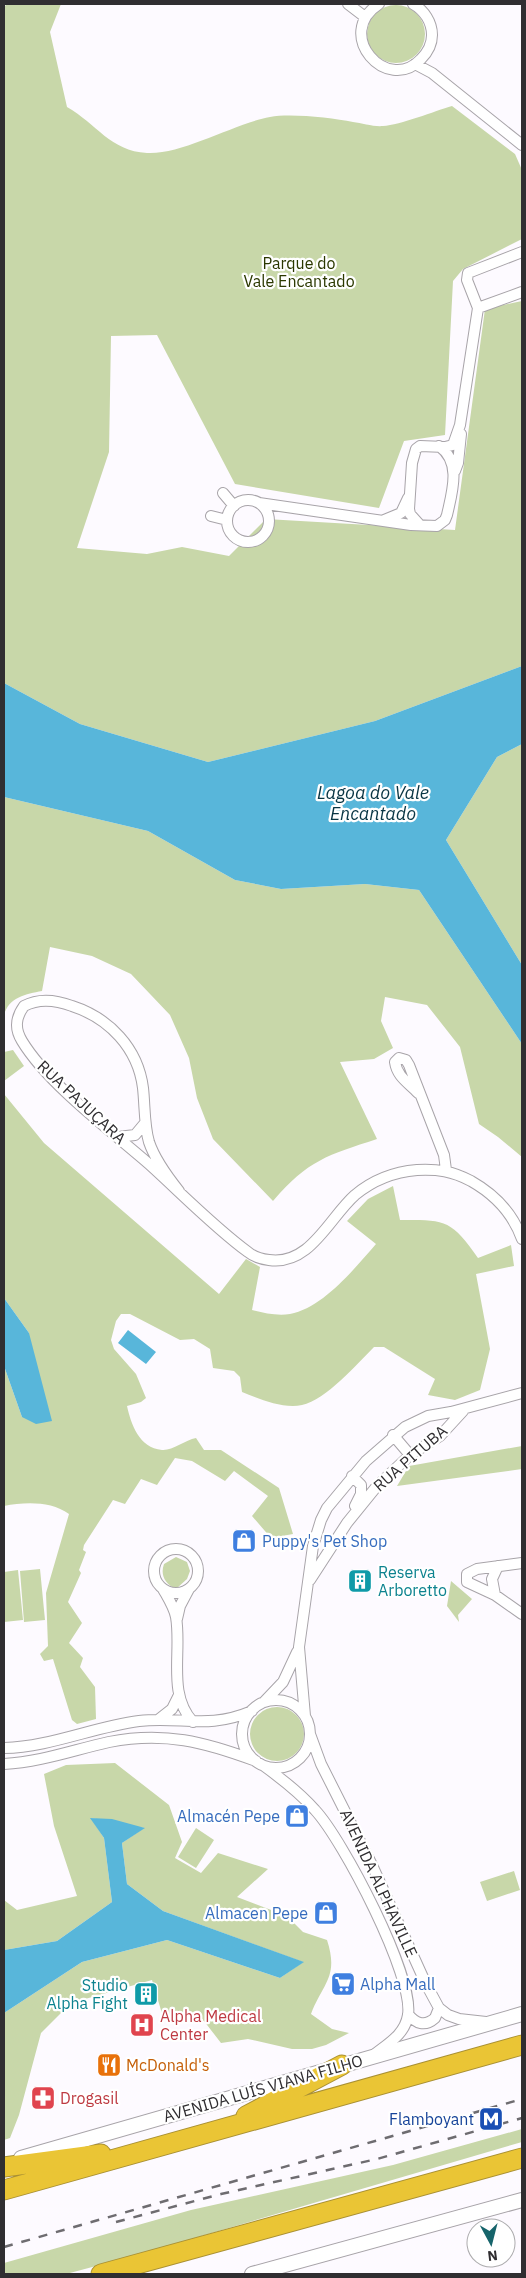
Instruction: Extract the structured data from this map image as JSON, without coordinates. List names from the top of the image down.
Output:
{
  "streets": {
    "highway": ["AVENIDA LUÍS VIANA FILHO"],
    "street": ["RUA PAJUÇARA", "RUA PITUBA", "AVENIDA ALPHAVILLE"]
  },
  "crossings": [
    ["RUA PITUBA", "AVENIDA ALPHAVILLE"]
  ],
  "water": ["Lagoa do Vale Encantado"],
  "parks": ["Parque do Vale Encantado"],
  "places": {
    "shop": ["Puppy's Pet Shop", "Almacén Pepe", "Almacen Pepe"],
    "building": ["Reserva Arboretto", "Studio Alpha Fight"],
    "supermarket": ["Alpha Mall"],
    "hospital": ["Alpha Medical Center"],
    "restaurant": ["McDonald's"],
    "pharmacy": ["Drogasil"],
    "metro station": ["Flamboyant"]
  },
  "north": "bottom"
}
